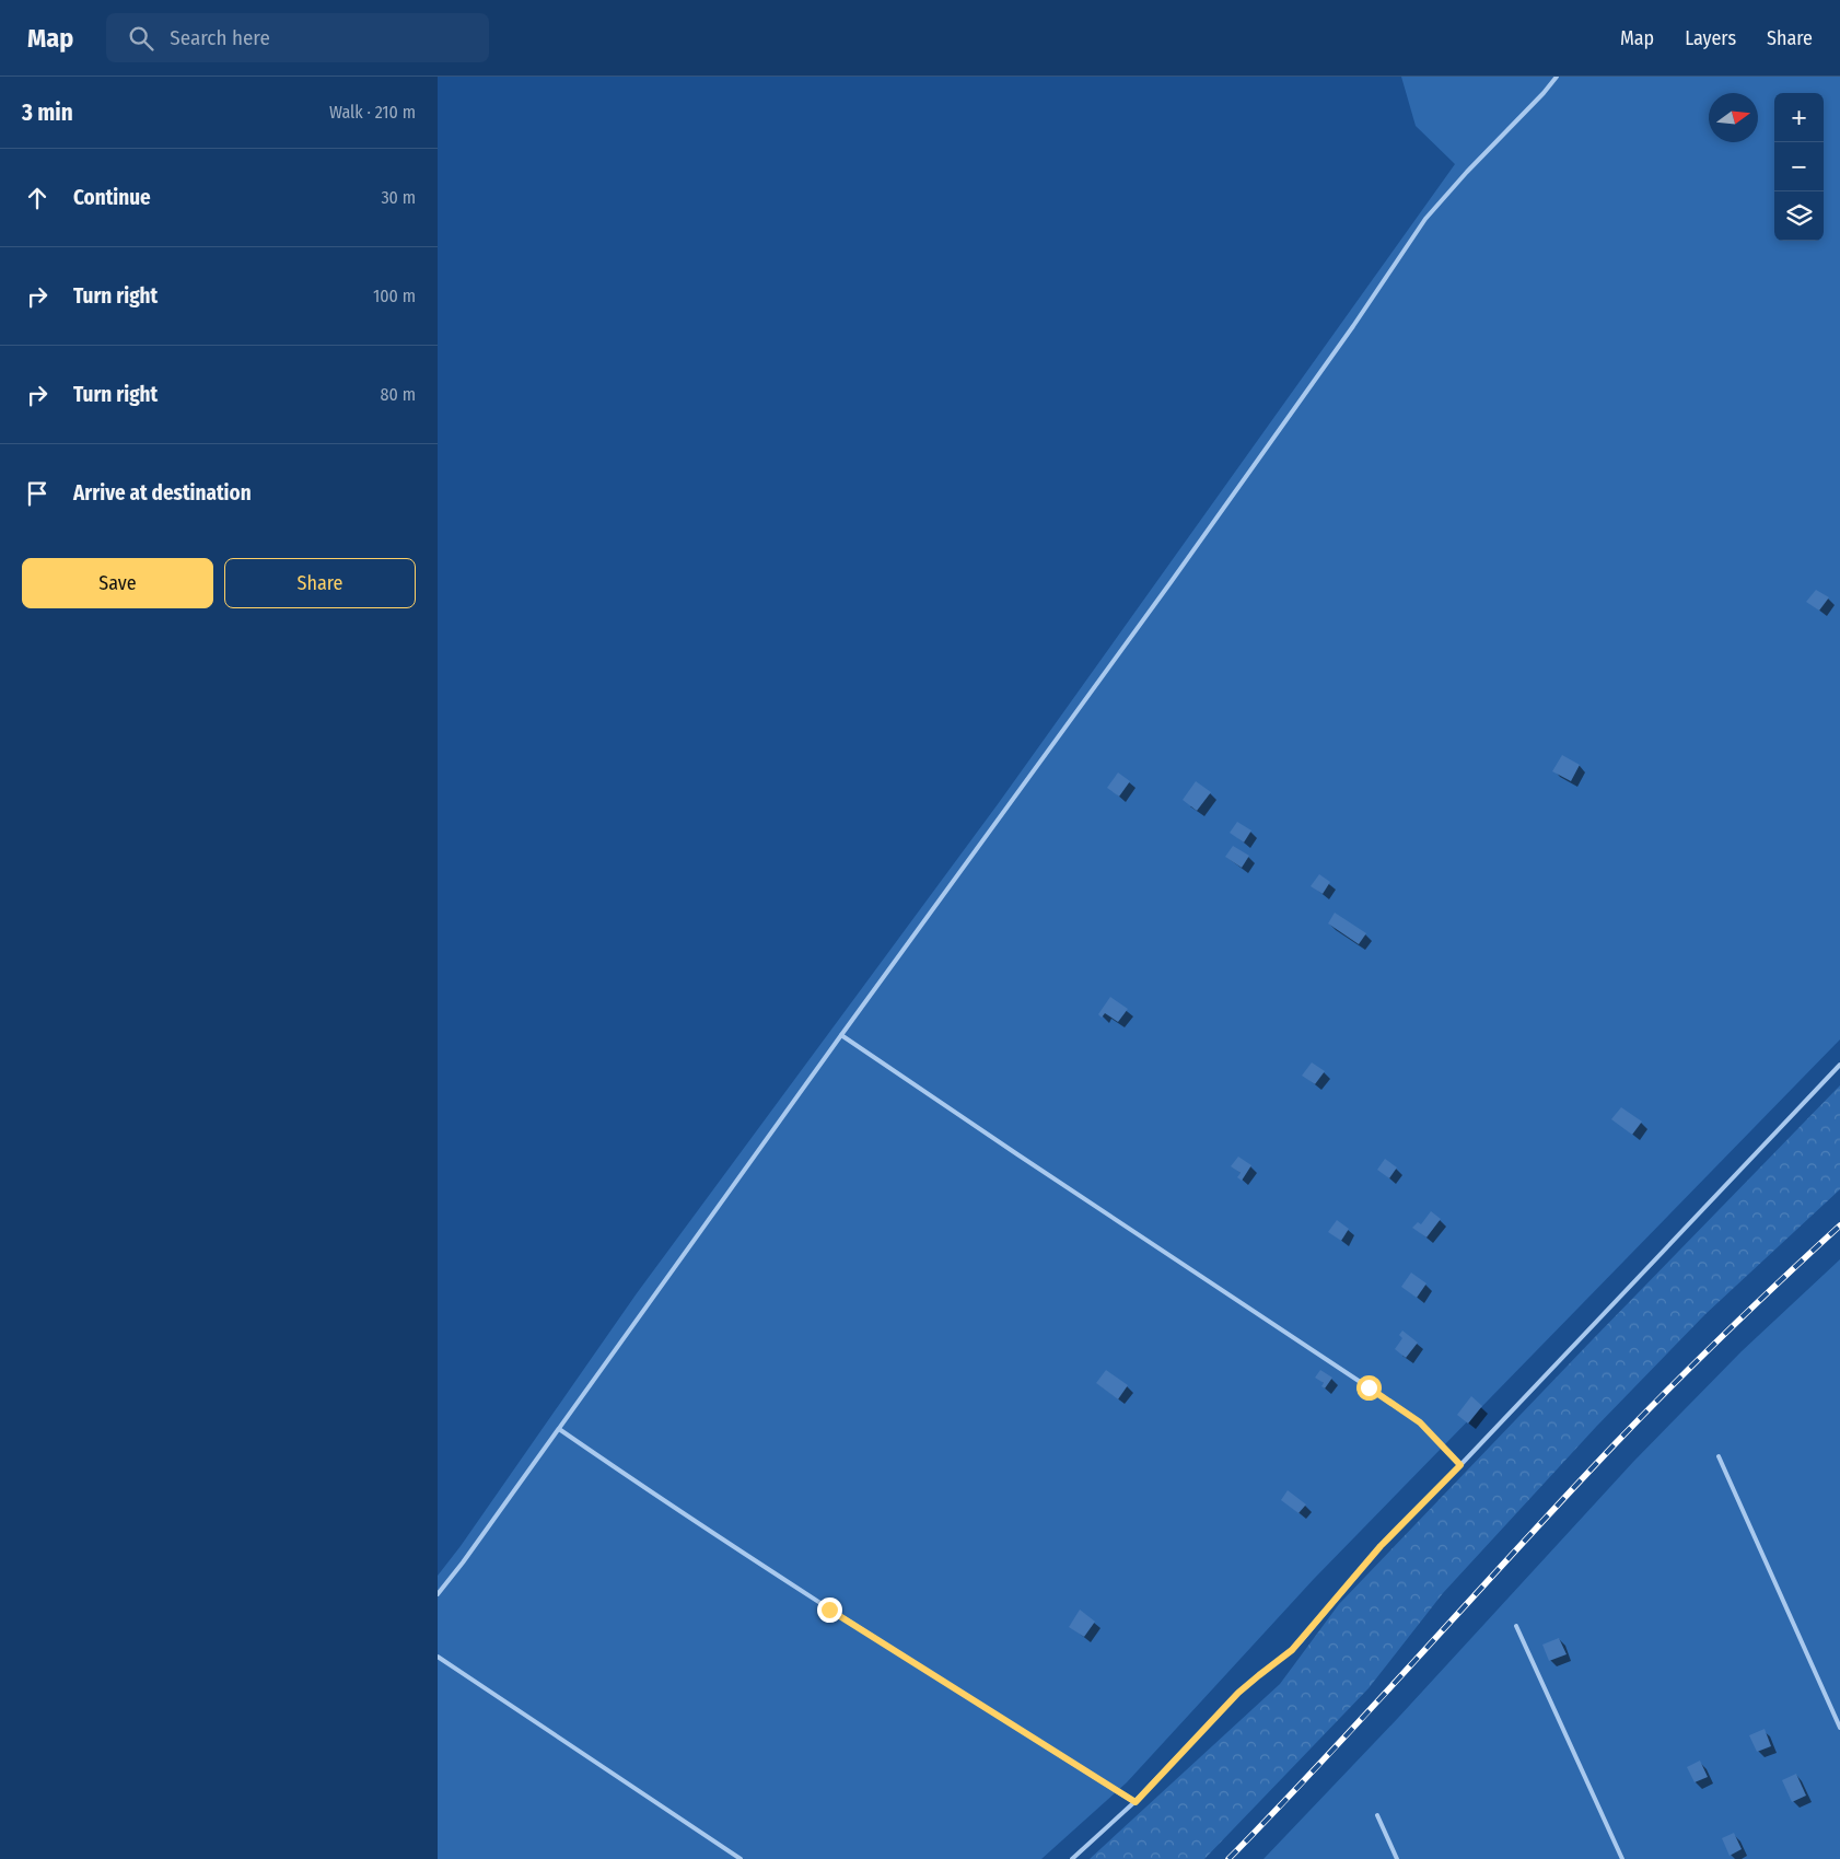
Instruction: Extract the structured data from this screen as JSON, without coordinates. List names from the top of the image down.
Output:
{
  "north": "right",
  "page": {
    "header": "Map",
    "search": "Search here",
    "nav": ["Map", "Layers", "Share"],
    "heading": ["3 min", "Walk · 210 m"],
    "map_buttons": ["+", "−"],
    "list": [
      ["Continue", "30 m"],
      ["Turn right", "100 m"],
      ["Turn right", "80 m"],
      "Arrive at destination"
    ],
    "buttons": ["Save", "Share"]
  }
}
